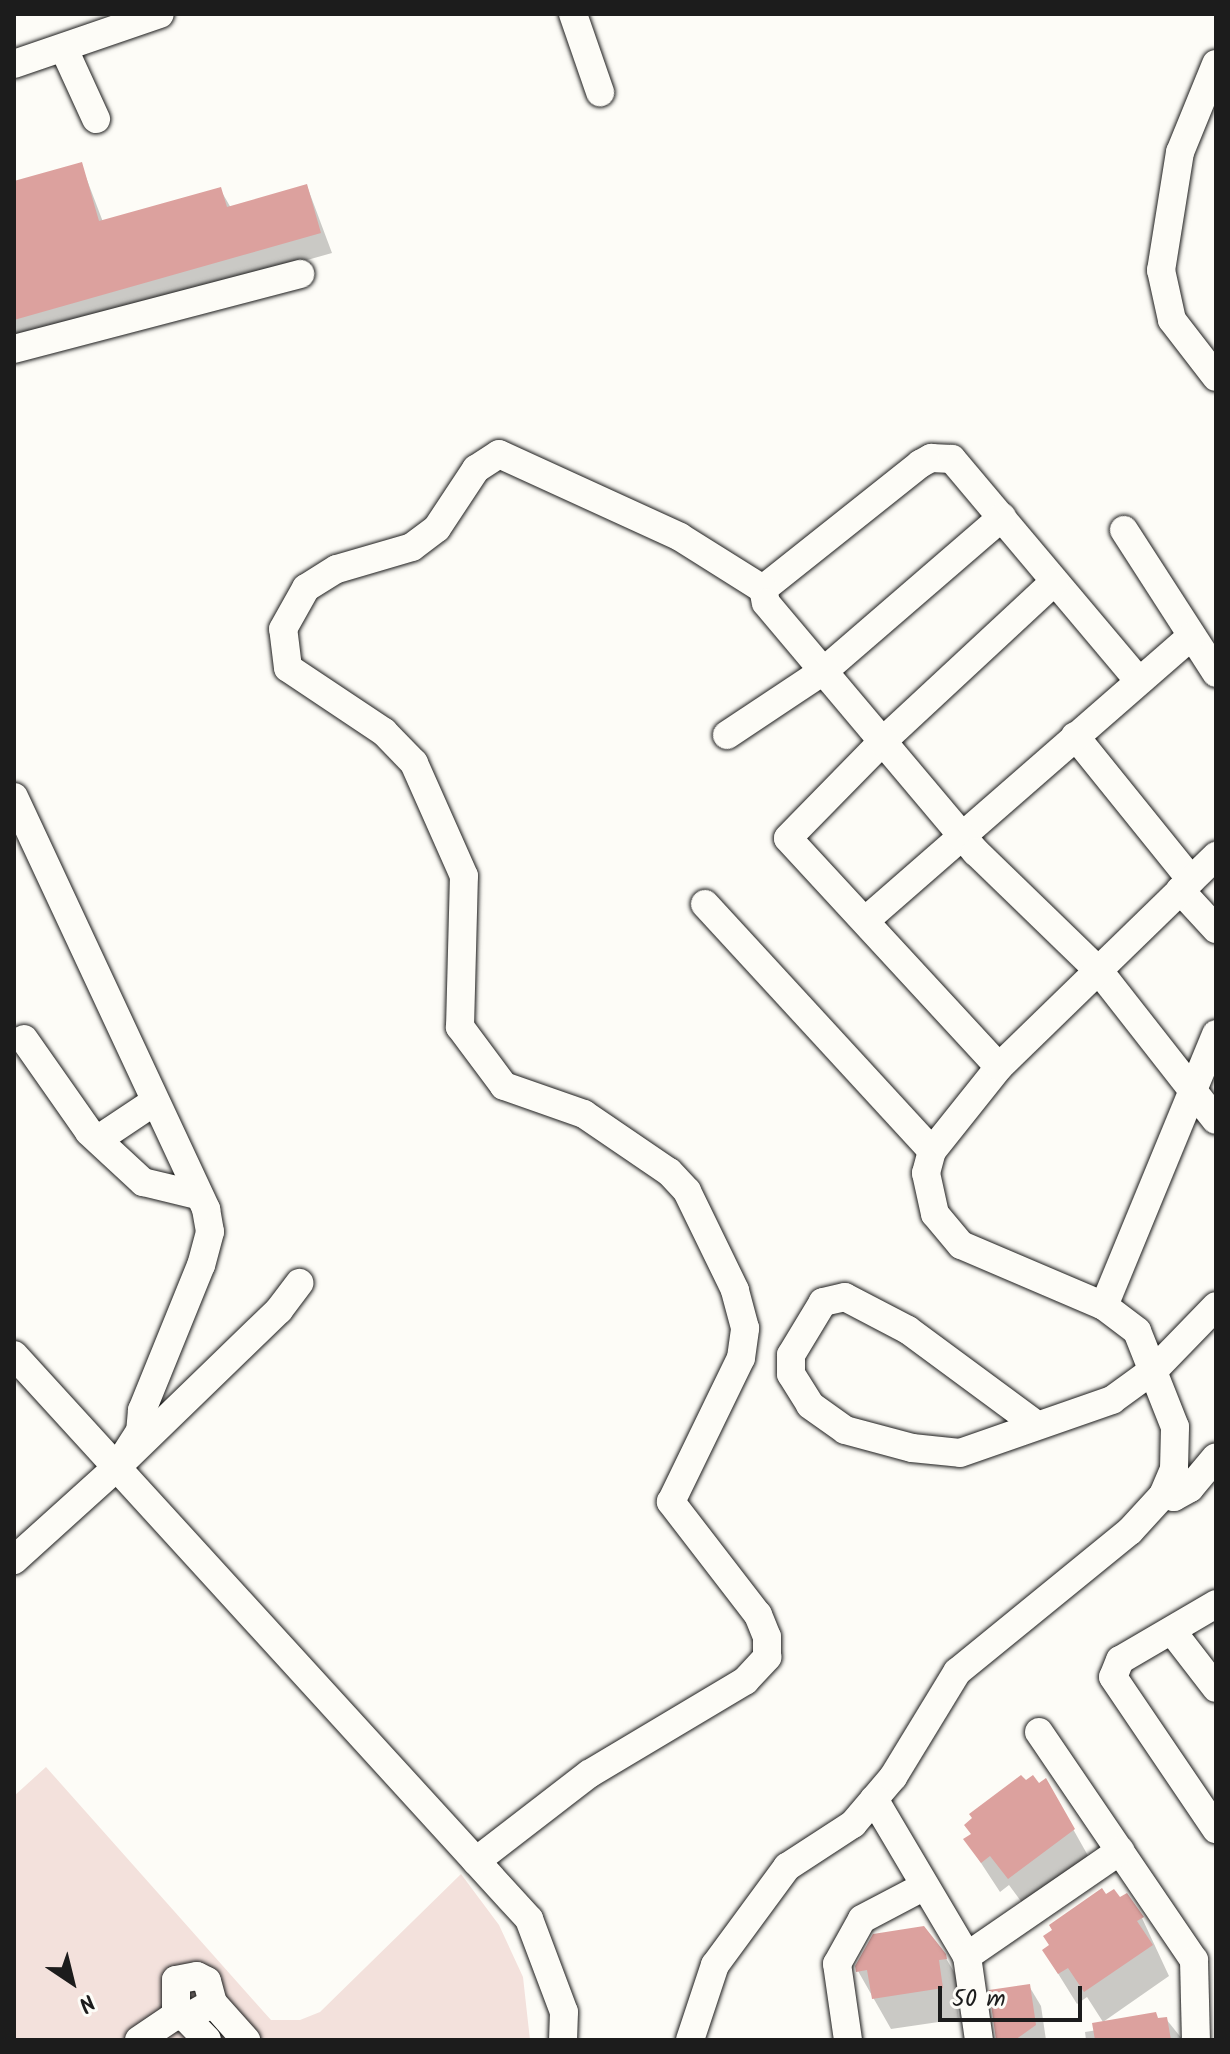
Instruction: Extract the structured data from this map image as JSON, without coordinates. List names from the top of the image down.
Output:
{
  "scale_bar": "50 m",
  "north": "bottom right"
}
